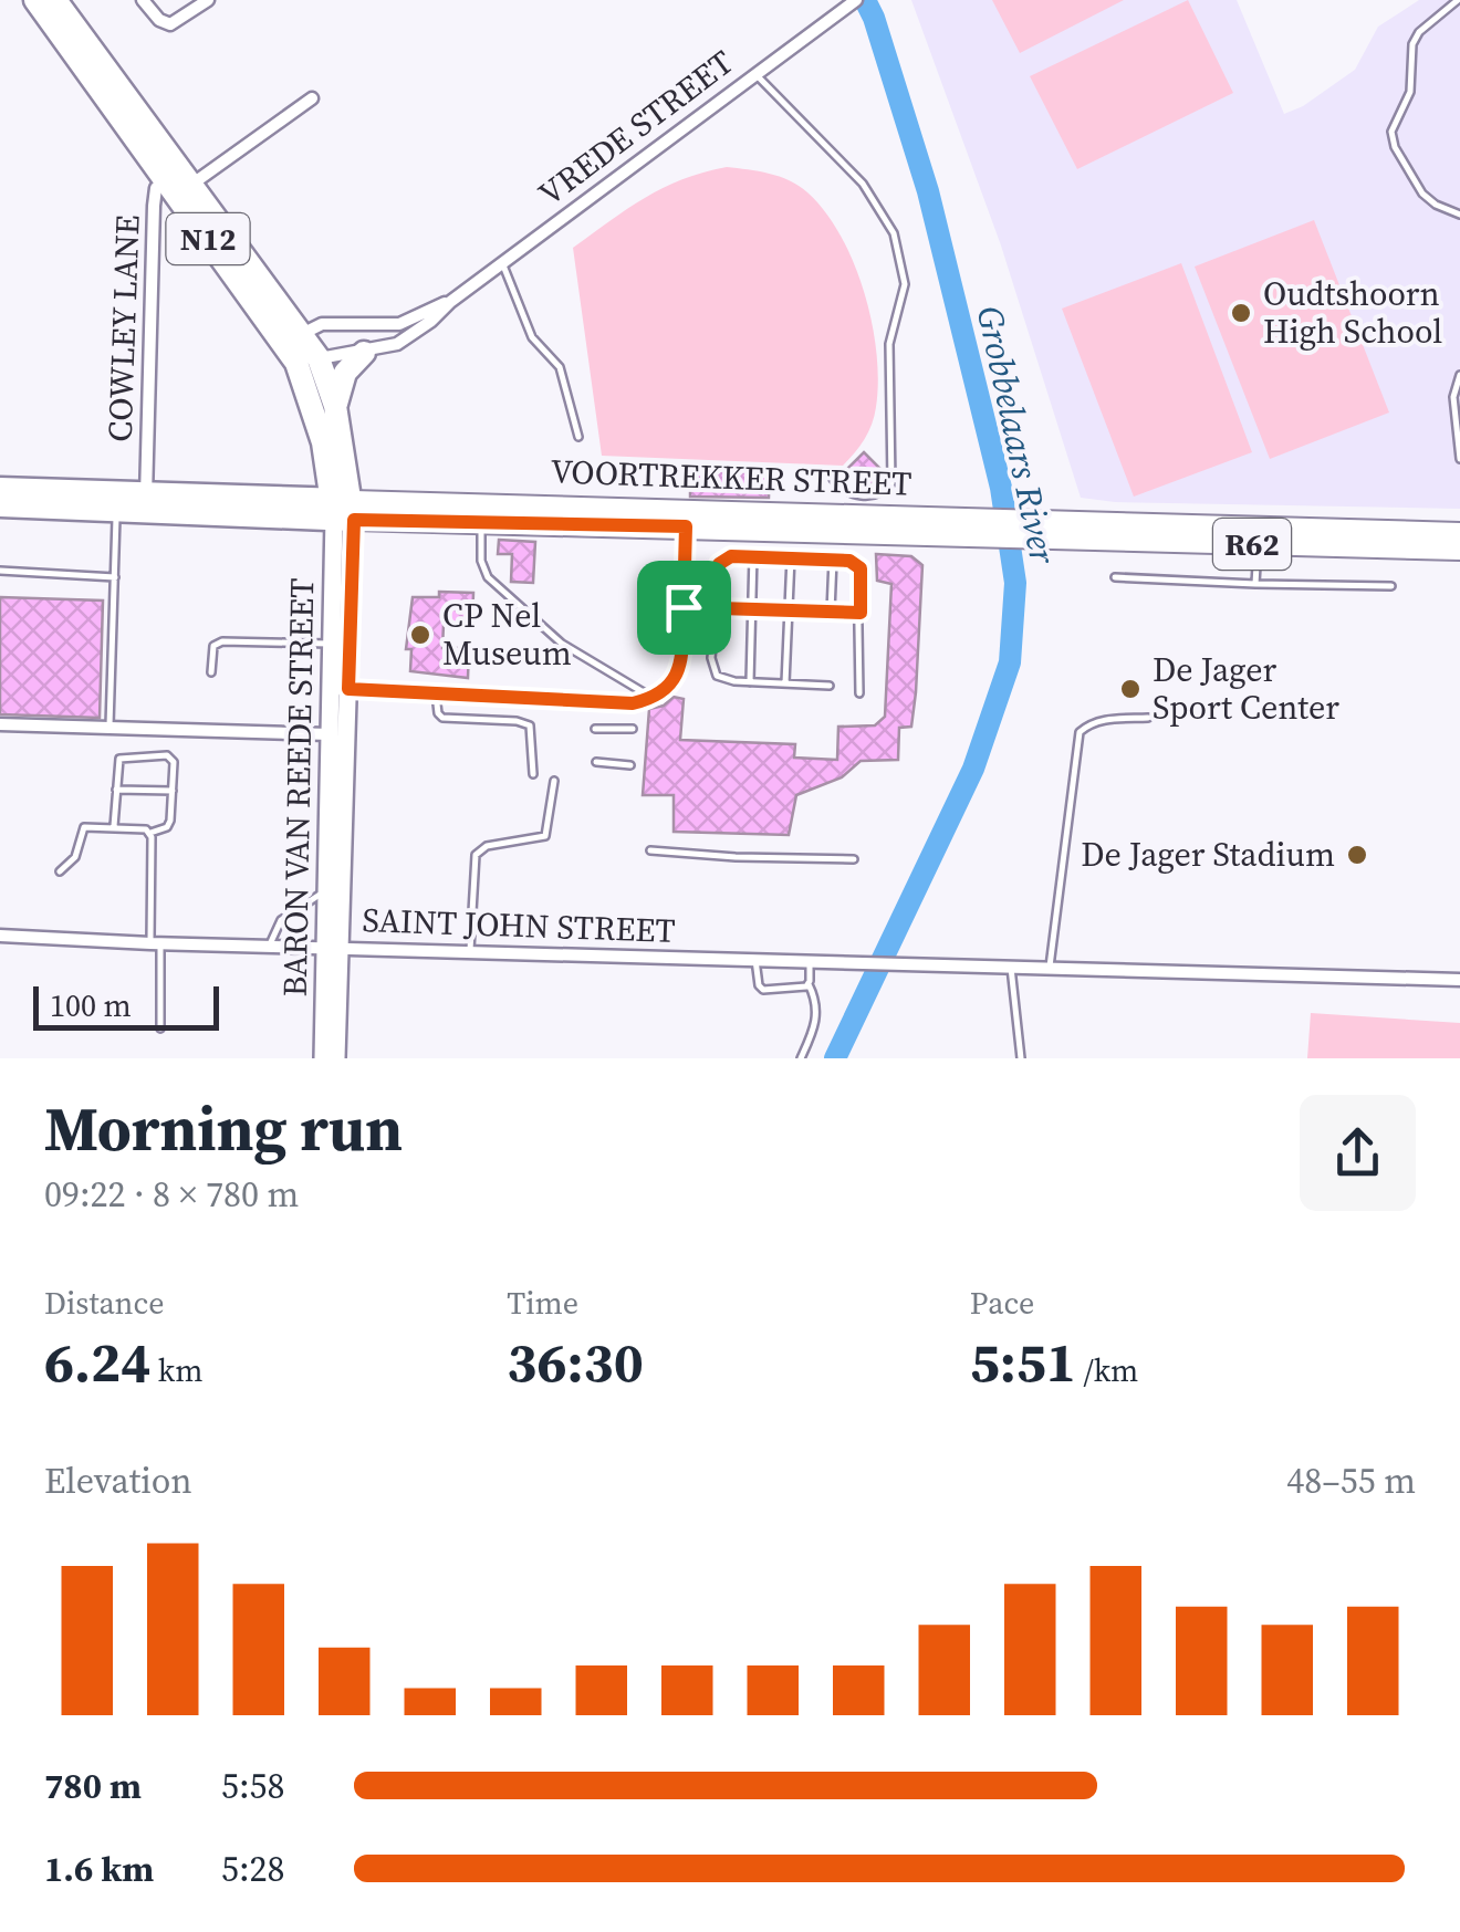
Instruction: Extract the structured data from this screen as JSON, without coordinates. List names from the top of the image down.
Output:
{
  "streets": {
    "highway": ["N12", "VOORTREKKER STREET"],
    "main road": ["R62", "BARON VAN REEDE STREET"],
    "street": ["VREDE STREET", "COWLEY LANE", "SAINT JOHN STREET"]
  },
  "crossings": [
    ["VREDE STREET", "N12"],
    ["N12", "COWLEY LANE"],
    ["N12", "VOORTREKKER STREET"],
    ["N12", "BARON VAN REEDE STREET"],
    ["COWLEY LANE", "VOORTREKKER STREET"],
    ["VOORTREKKER STREET", "BARON VAN REEDE STREET"],
    ["BARON VAN REEDE STREET", "SAINT JOHN STREET"]
  ],
  "water": ["Grobbelaars River"],
  "places": [
    "Oudtshoorn High School",
    "CP Nel Museum",
    "De Jager Sport Center",
    "De Jager Stadium"
  ],
  "scale_bar": "100 m",
  "page": {
    "scale": "100 m",
    "heading": ["Morning run", "09:22 · 8 × 780 m"],
    "stats": [
      ["Distance", "6.24 km"],
      ["Time", "36:30"],
      ["Pace", "5:51 /km"]
    ],
    "chart": ["Elevation", "48–55 m"],
    "list": [
      {
        "name": "780 m",
        "note": "5:58"
      },
      {
        "name": "1.6 km",
        "note": "5:28"
      }
    ]
  }
}
